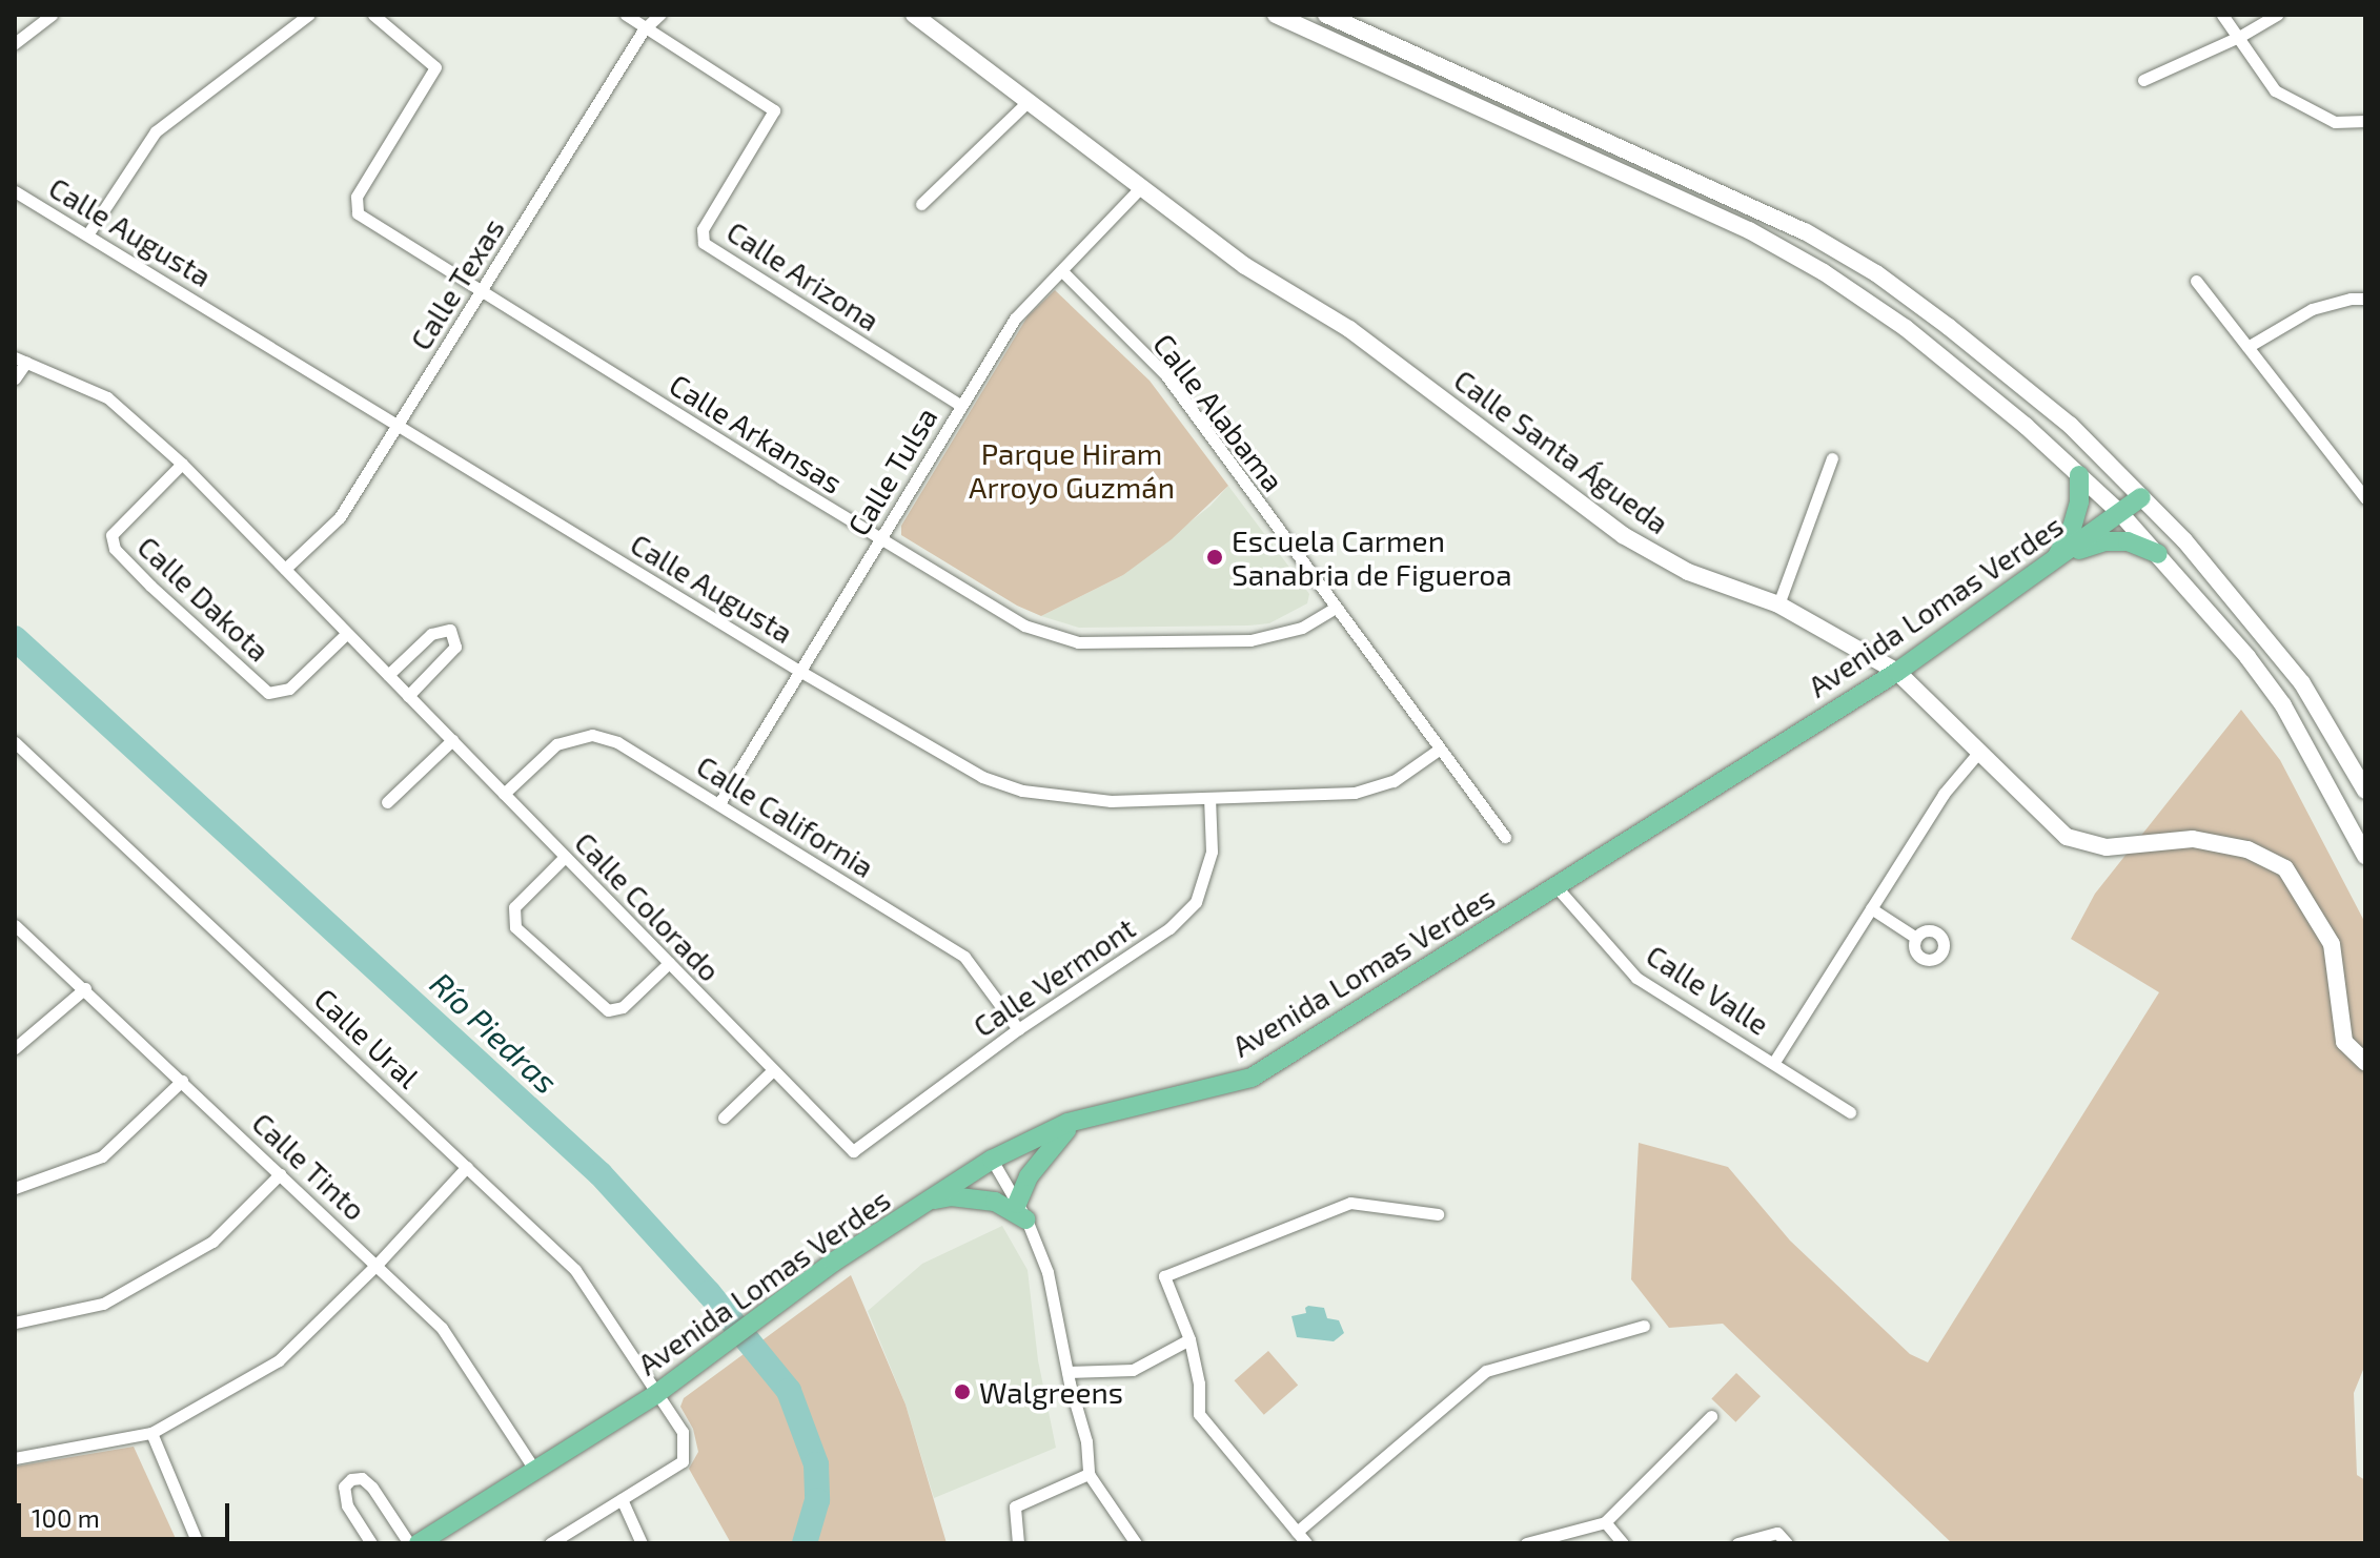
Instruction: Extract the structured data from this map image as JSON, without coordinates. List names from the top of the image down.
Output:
{
  "streets": {
    "main road": ["Calle Santa Águeda", "Avenida Lomas Verdes"],
    "street": [
      "Calle Augusta",
      "Calle Arizona",
      "Calle Texas",
      "Calle Alabama",
      "Calle Arkansas",
      "Calle Tulsa",
      "Calle Dakota",
      "Calle California",
      "Calle Colorado",
      "Calle Vermont",
      "Calle Valle",
      "Calle Ural",
      "Calle Tinto"
    ]
  },
  "crossings": [
    ["Calle Augusta", "Calle Texas"],
    ["Calle Augusta", "Calle Alabama"],
    ["Calle Augusta", "Calle Tulsa"],
    ["Calle Augusta", "Calle Vermont"],
    ["Calle Arizona", "Calle Texas"],
    ["Calle Arizona", "Calle Tulsa"],
    ["Calle Texas", "Calle Arkansas"],
    ["Calle Texas", "Calle Colorado"],
    ["Calle Alabama", "Calle Arkansas"],
    ["Calle Alabama", "Calle Tulsa"],
    ["Calle Arkansas", "Calle Tulsa"],
    ["Calle Santa Águeda", "Calle Tulsa"],
    ["Calle Santa Águeda", "Avenida Lomas Verdes"],
    ["Calle Tulsa", "Calle California"],
    ["Calle Dakota", "Calle Colorado"],
    ["Avenida Lomas Verdes", "Calle Valle"],
    ["Avenida Lomas Verdes", "Calle Ural"],
    ["Avenida Lomas Verdes", "Calle Tinto"],
    ["Calle California", "Calle Colorado"],
    ["Calle California", "Calle Vermont"],
    ["Calle Colorado", "Calle Vermont"]
  ],
  "water": ["Río Piedras"],
  "parks": ["Parque Hiram Arroyo Guzmán"],
  "places": ["Escuela Carmen Sanabria de Figueroa", "Walgreens"],
  "scale_bar": "100 m"
}
